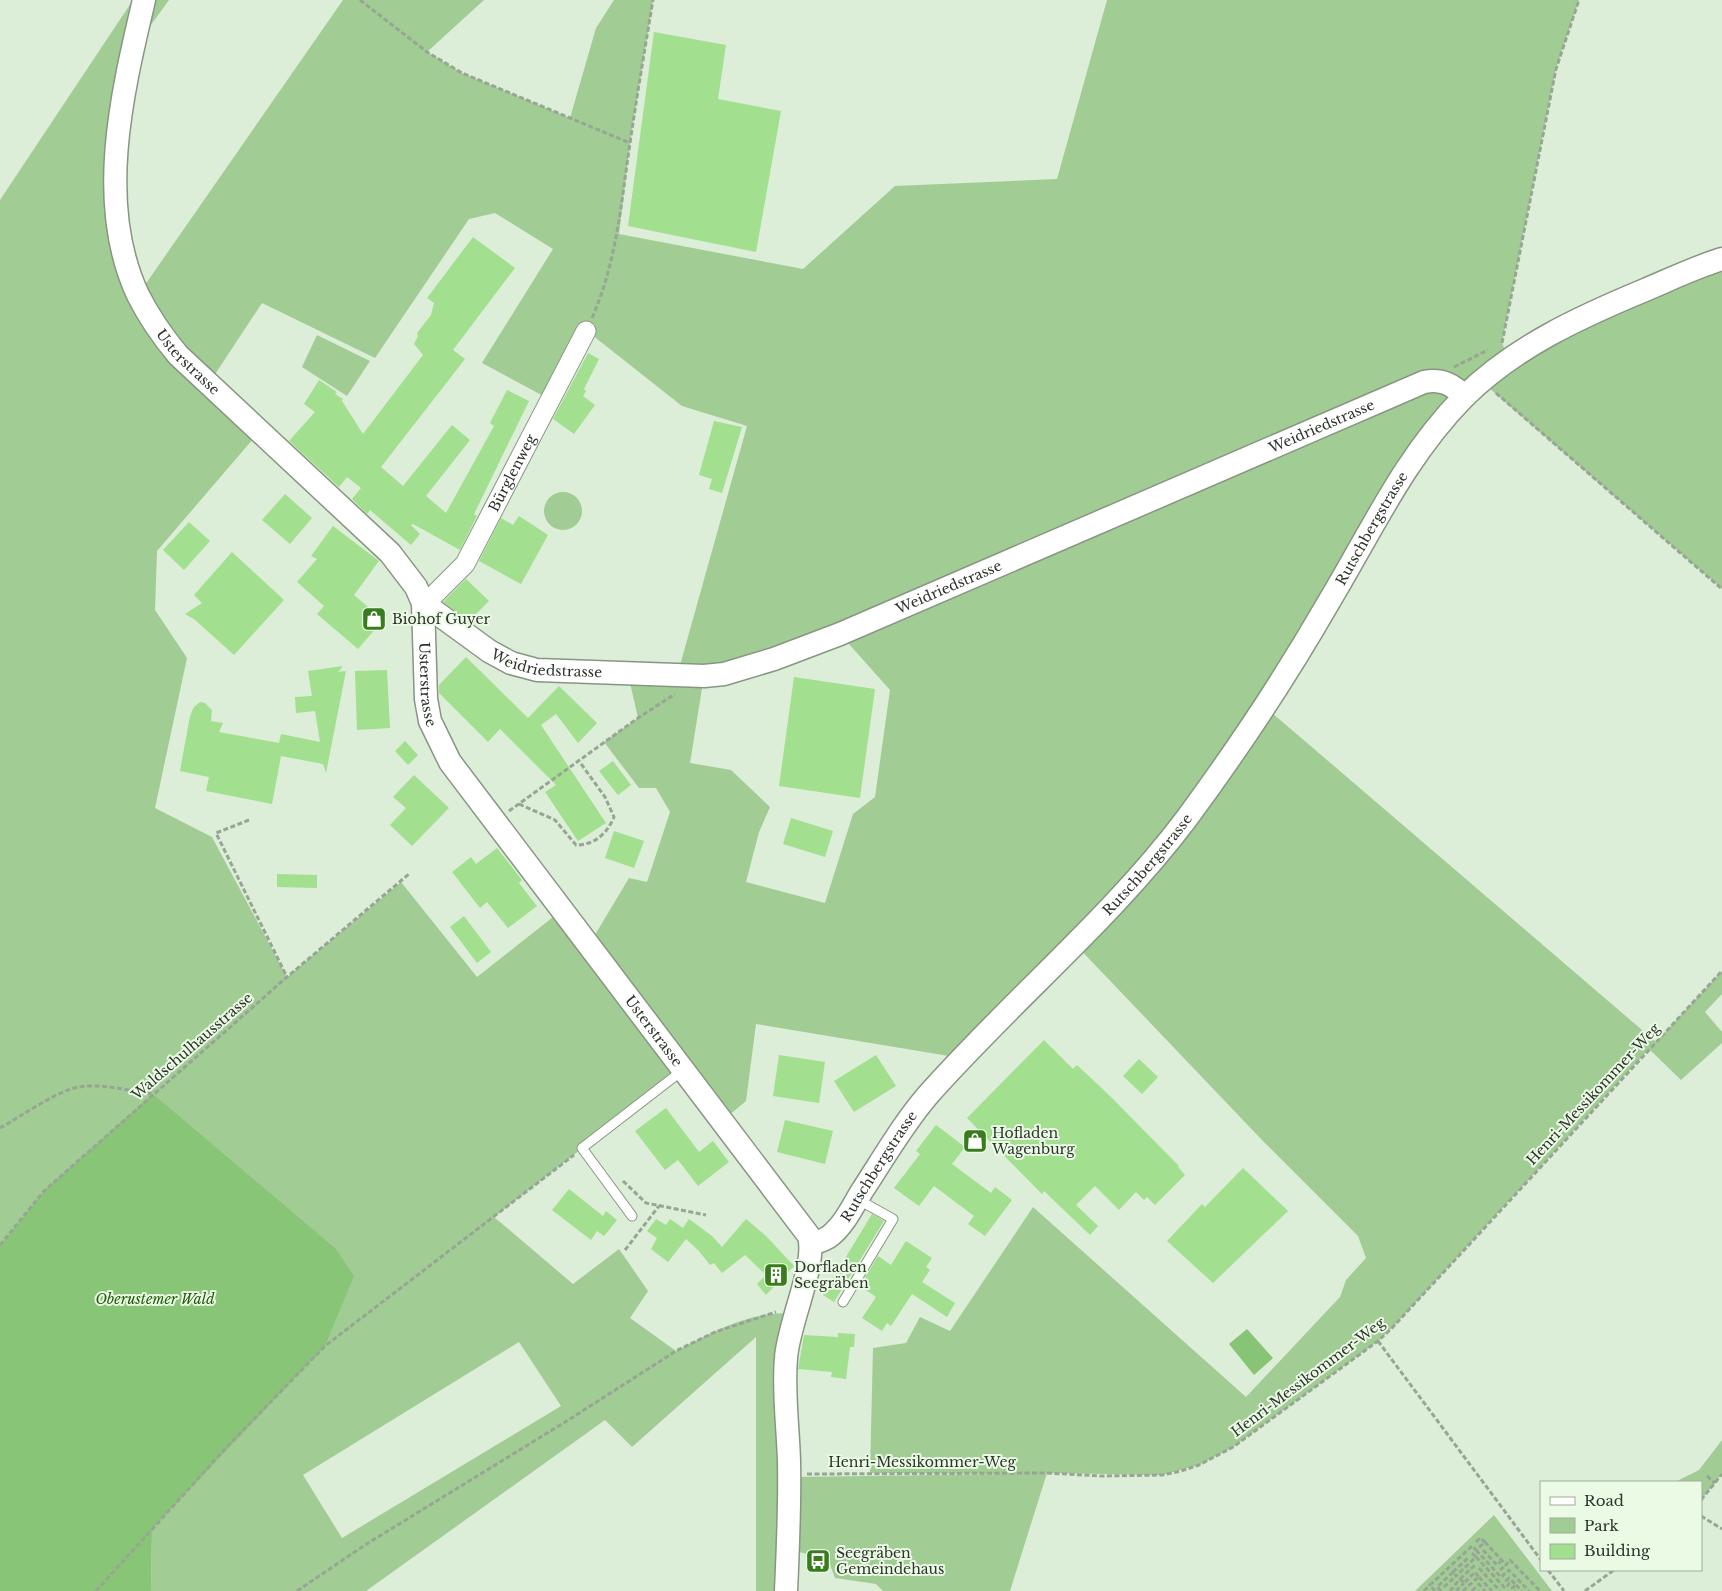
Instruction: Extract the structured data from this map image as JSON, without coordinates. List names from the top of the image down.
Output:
{
  "streets": {
    "street": [
      "Usterstrasse",
      "Weidriedstrasse",
      "Bürglenweg",
      "Rutschbergstrasse"
    ],
    "path": ["Waldschulhausstrasse", "Henri-Messikommer-Weg"]
  },
  "crossings": [
    ["Usterstrasse", "Weidriedstrasse"],
    ["Usterstrasse", "Bürglenweg"],
    ["Usterstrasse", "Rutschbergstrasse"],
    ["Weidriedstrasse", "Bürglenweg"]
  ],
  "parks": ["Oberustemer Wald"],
  "places": {
    "shop": ["Biohof Guyer", "Hofladen Wagenburg"],
    "building": ["Dorfladen Seegräben"],
    "bus stop": ["Seegräben Gemeindehaus"]
  },
  "legend": ["Road", "Park", "Building"]
}
